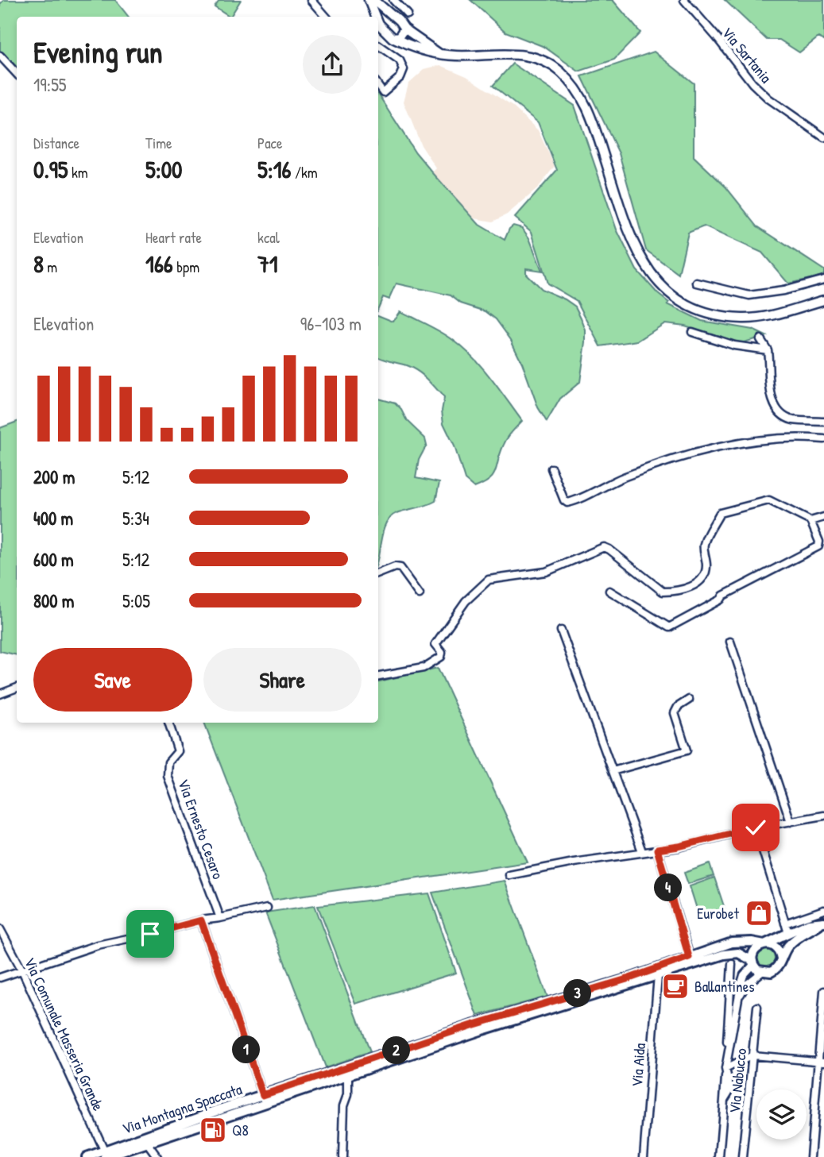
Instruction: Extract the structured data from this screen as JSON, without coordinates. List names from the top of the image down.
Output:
{
  "streets": {
    "main road": ["Via Montagna Spaccata"],
    "street": [
      "Via Sartania",
      "Via Ernesto Cesaro",
      "Via Comunale Masseria Grande",
      "Via Aida",
      "Via Nabucco"
    ]
  },
  "crossings": [
    ["Via Comunale Masseria Grande", "Via Montagna Spaccata"],
    ["Via Aida", "Via Montagna Spaccata"],
    ["Via Nabucco", "Via Montagna Spaccata"]
  ],
  "places": {
    "shop": ["Eurobet"],
    "cafe": ["Ballantines"],
    "fuel station": ["Q8"]
  },
  "page": {
    "heading": ["Evening run", "19:55"],
    "stats": [
      ["Distance", "0.95 km"],
      ["Time", "5:00"],
      ["Pace", "5:16 /km"],
      ["Elevation", "8 m"],
      ["Heart rate", "166 bpm"],
      ["kcal", "71"]
    ],
    "chart": ["Elevation", "96–103 m"],
    "list": [
      {
        "name": "200 m",
        "note": "5:12"
      },
      {
        "name": "400 m",
        "note": "5:34"
      },
      {
        "name": "600 m",
        "note": "5:12"
      },
      {
        "name": "800 m",
        "note": "5:05"
      }
    ],
    "buttons": ["Save", "Share"],
    "pins": [
      "4",
      "3",
      "1",
      "2"
    ]
  }
}
